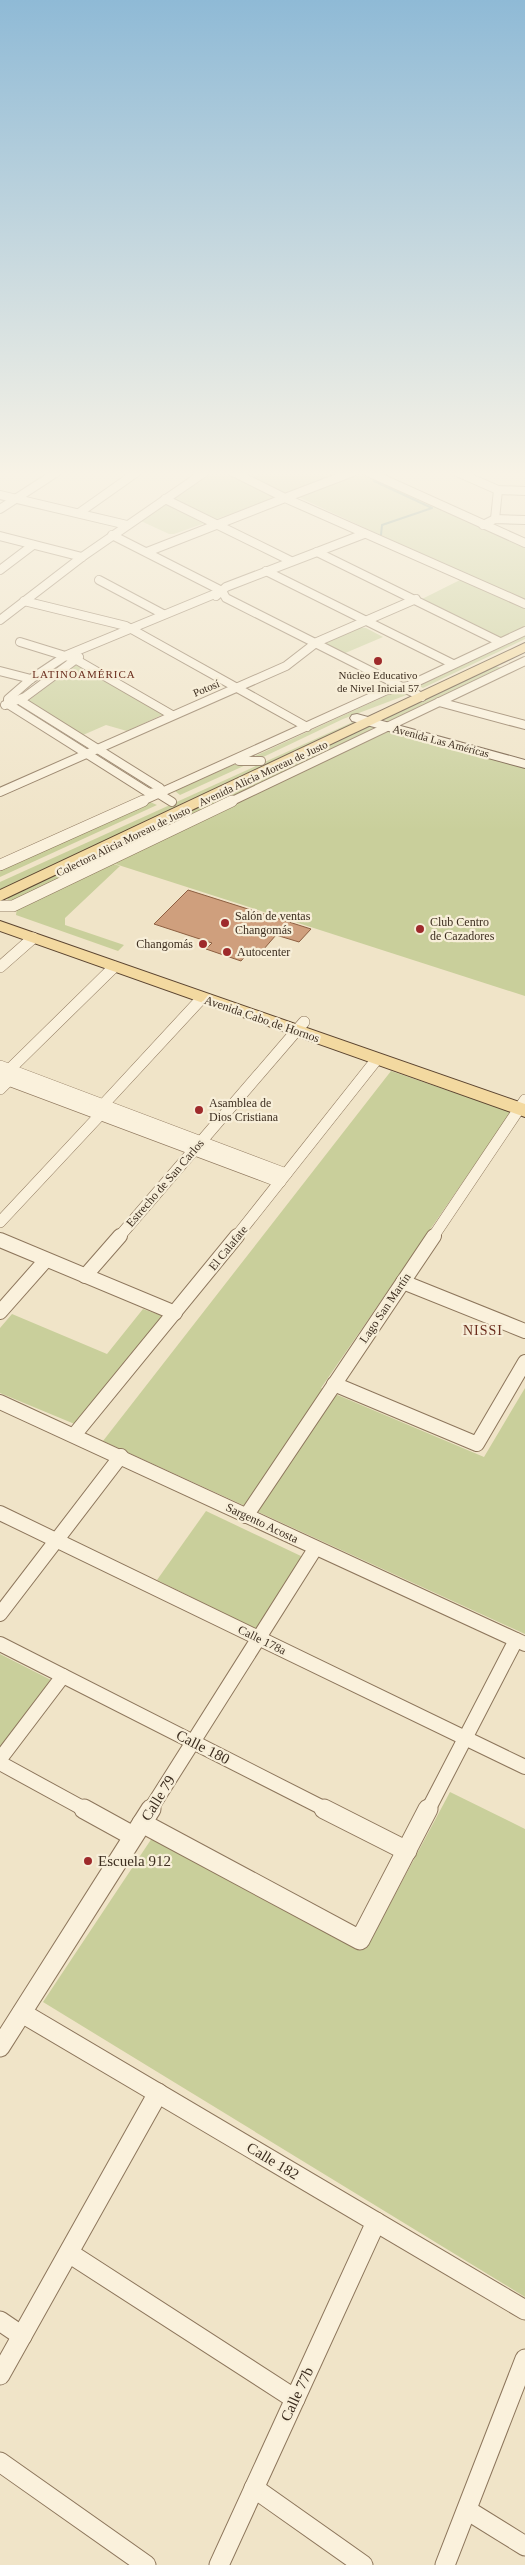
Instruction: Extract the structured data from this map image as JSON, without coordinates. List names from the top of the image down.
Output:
{
  "streets": {
    "main road": ["Avenida Las Américas", "Avenida Alicia Moreau de Justo", "Avenida Cabo de Hornos"],
    "street": [
      "Potosí",
      "Colectora Alicia Moreau de Justo",
      "Estrecho de San Carlos",
      "El Calafate",
      "Lago San Martín",
      "Sargento Acosta",
      "Calle 178a",
      "Calle 180",
      "Calle 79",
      "Calle 182",
      "Calle 77b"
    ]
  },
  "crossings": [
    ["Avenida Las Américas", "Avenida Alicia Moreau de Justo"],
    ["Avenida Las Américas", "Colectora Alicia Moreau de Justo"],
    ["Avenida Alicia Moreau de Justo", "Colectora Alicia Moreau de Justo"],
    ["Avenida Cabo de Hornos", "Estrecho de San Carlos"],
    ["Avenida Cabo de Hornos", "El Calafate"],
    ["Avenida Cabo de Hornos", "Lago San Martín"],
    ["El Calafate", "Sargento Acosta"],
    ["Lago San Martín", "Sargento Acosta"],
    ["Sargento Acosta", "Calle 79"],
    ["Calle 178a", "Calle 79"],
    ["Calle 180", "Calle 79"],
    ["Calle 79", "Calle 182"],
    ["Calle 182", "Calle 77b"]
  ],
  "districts": ["LATINOAMÉRICA", "NISSI"],
  "places": [
    "Núcleo Educativo de Nivel Inicial 57",
    "Salón de ventas Changomás",
    "Club Centro de Cazadores",
    "Changomás",
    "Autocenter",
    "Asamblea de Dios Cristiana",
    "Escuela 912"
  ]
}
